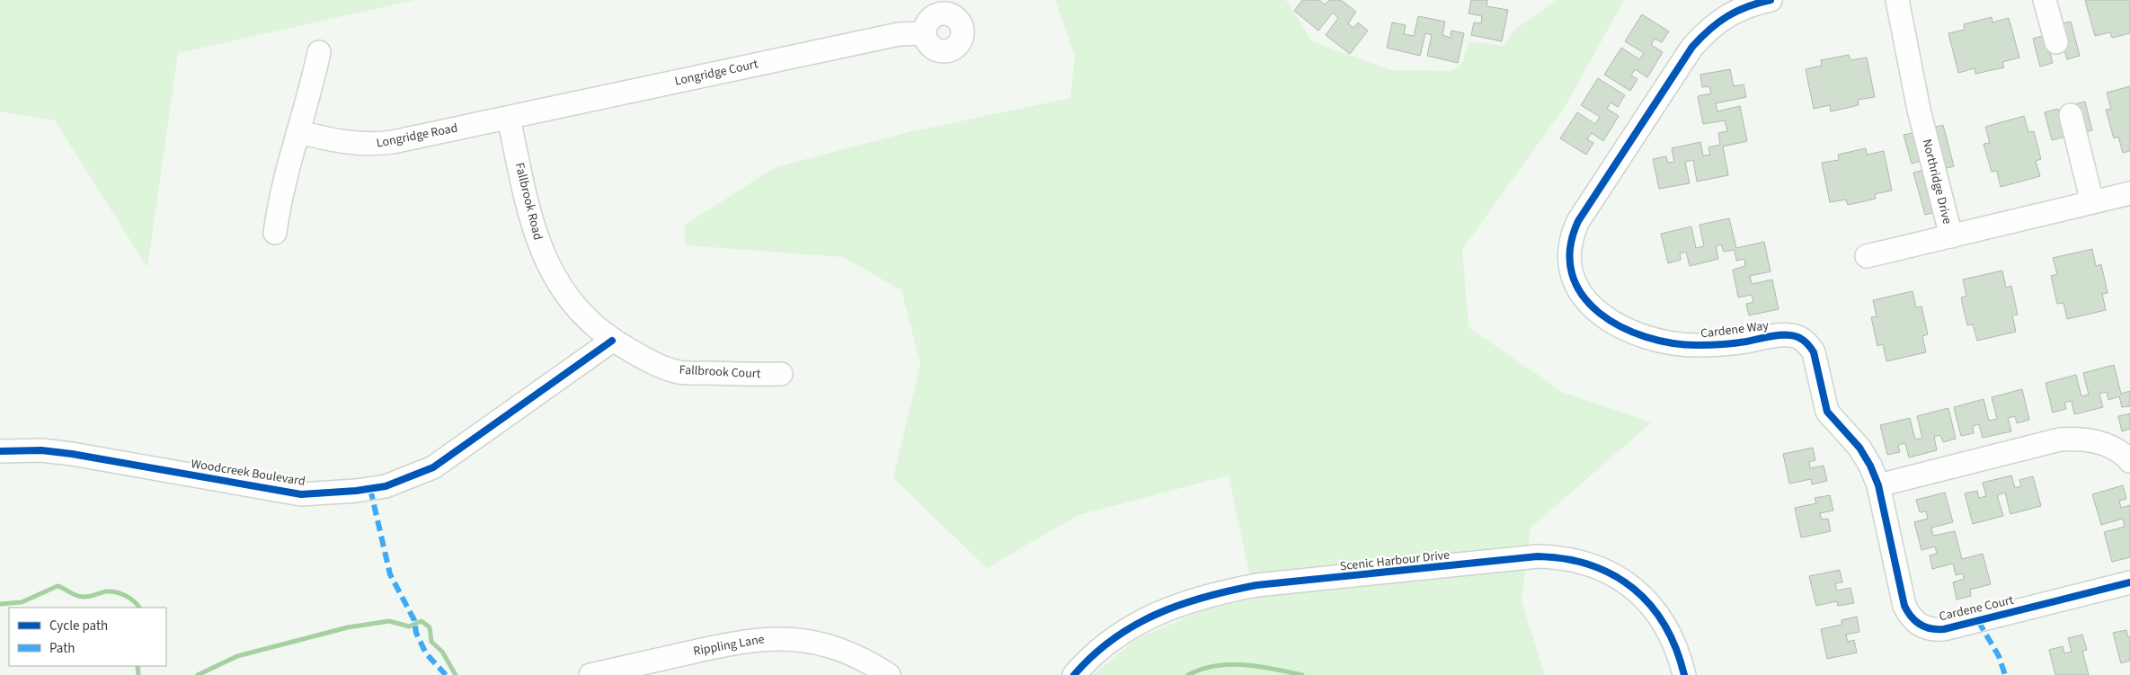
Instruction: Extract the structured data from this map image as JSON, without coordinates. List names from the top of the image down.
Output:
{
  "streets": {
    "street": [
      "Longridge Court",
      "Longridge Road",
      "Northridge Drive",
      "Fallbrook Road",
      "Cardene Way",
      "Fallbrook Court",
      "Woodcreek Boulevard",
      "Scenic Harbour Drive",
      "Cardene Court",
      "Rippling Lane"
    ]
  },
  "crossings": [
    ["Longridge Court", "Longridge Road"],
    ["Longridge Court", "Fallbrook Road"],
    ["Longridge Road", "Fallbrook Road"],
    ["Fallbrook Road", "Fallbrook Court"],
    ["Fallbrook Road", "Woodcreek Boulevard"],
    ["Cardene Way", "Cardene Court"],
    ["Fallbrook Court", "Woodcreek Boulevard"]
  ],
  "legend": ["Cycle path", "Path"]
}
